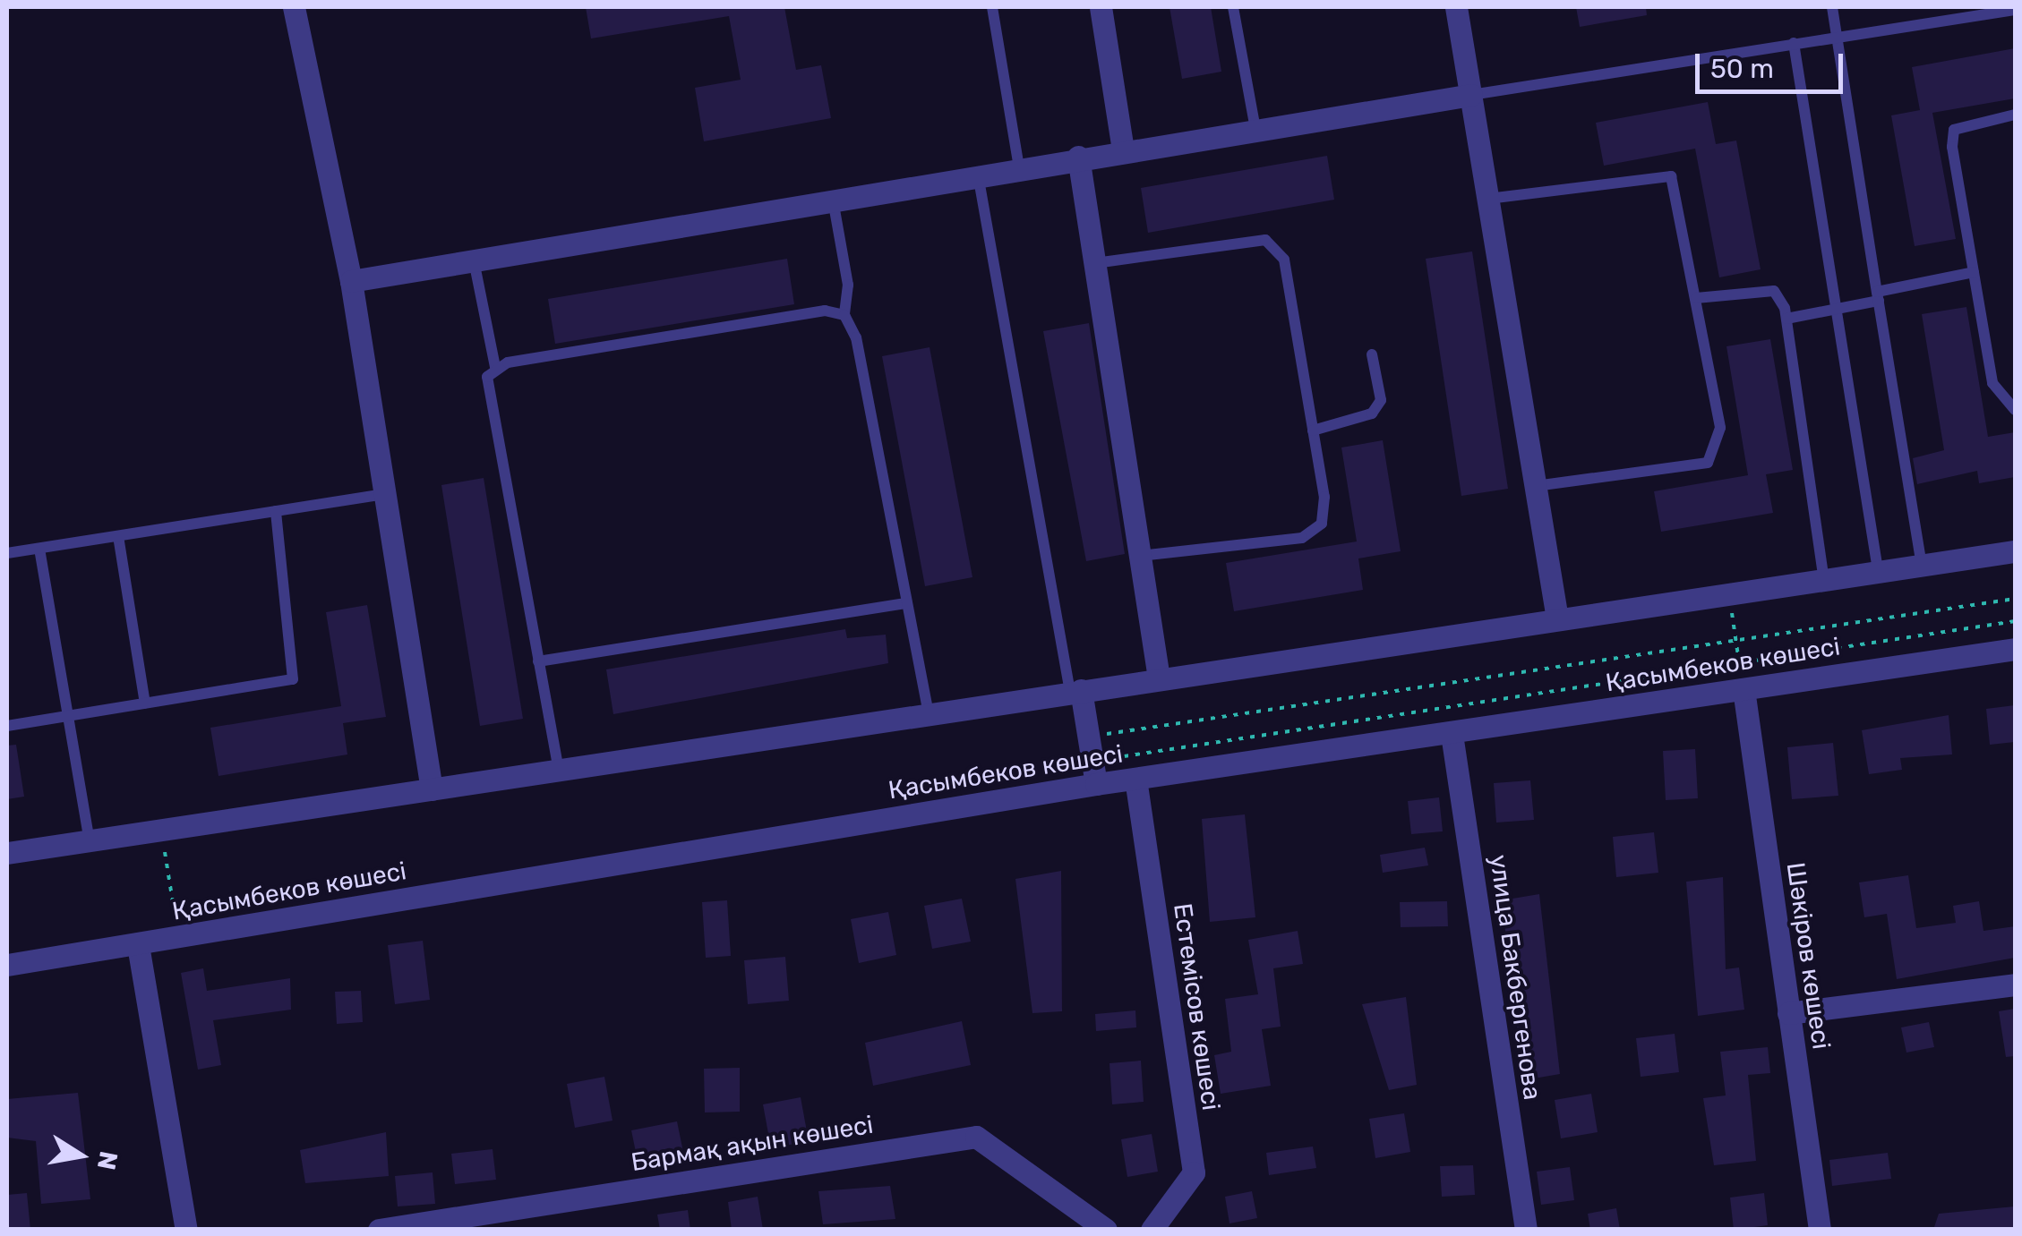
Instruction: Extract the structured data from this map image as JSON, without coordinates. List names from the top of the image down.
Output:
{
  "streets": {
    "street": [
      "Қасымбеков көшесі",
      "Шәкіров көшесі",
      "улица Бакбергенова",
      "Естемісов көшесі",
      "Бармақ ақын көшесі"
    ]
  },
  "crossings": [
    ["Қасымбеков көшесі", "Шәкіров көшесі"],
    ["Қасымбеков көшесі", "улица Бакбергенова"],
    ["Қасымбеков көшесі", "Естемісов көшесі"]
  ],
  "scale_bar": "50 m",
  "north": "right"
}
